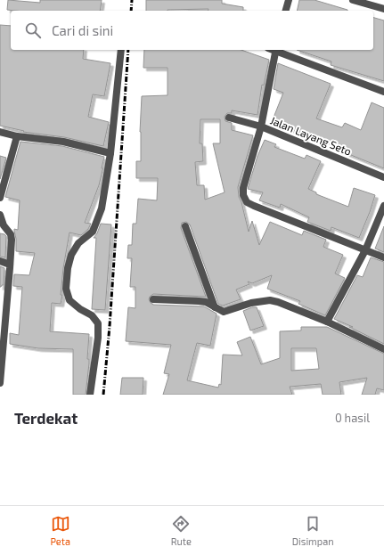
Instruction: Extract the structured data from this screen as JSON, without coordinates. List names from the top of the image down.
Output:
{
  "streets": {
    "street": ["Jalan Layang Seto"]
  },
  "page": {
    "search": "Cari di sini",
    "heading": ["Terdekat", "0 hasil"],
    "nav": ["Peta", "Rute", "Disimpan"]
  }
}
